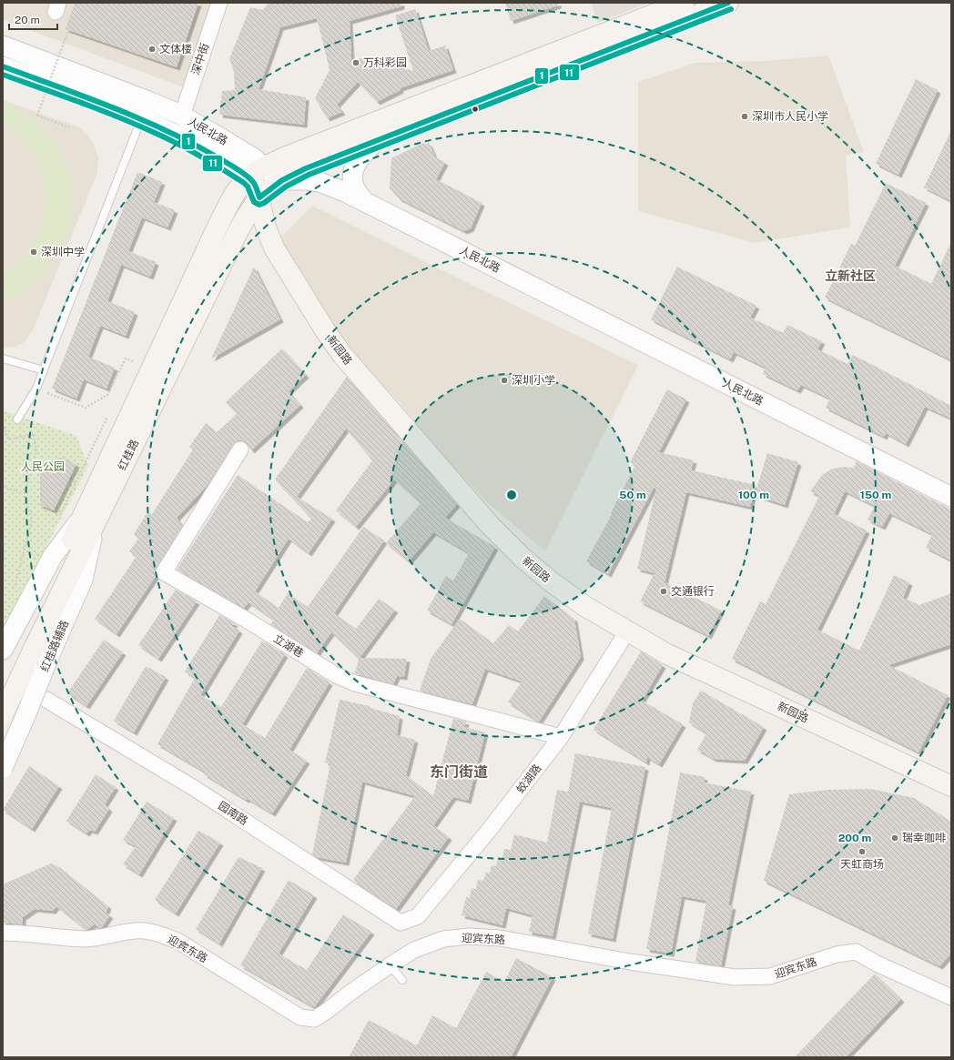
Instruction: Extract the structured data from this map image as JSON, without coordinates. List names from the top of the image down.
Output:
{
  "streets": {
    "main road": ["新园路", "红桂路"],
    "street": [
      "深中街",
      "人民北路",
      "红桂路辅路",
      "立湖巷",
      "蛟湖路",
      "园南路",
      "迎宾东路"
    ]
  },
  "crossings": [
    ["深中街", "人民北路"],
    ["人民北路", "新园路"],
    ["人民北路", "红桂路"],
    ["新园路", "红桂路"],
    ["新园路", "蛟湖路"],
    ["红桂路", "红桂路辅路"],
    ["立湖巷", "蛟湖路"],
    ["蛟湖路", "园南路"]
  ],
  "districts": ["立新社区", "东门街道"],
  "parks": ["人民公园"],
  "places": [
    "文体楼",
    "万科彩园",
    "深圳市人民小学",
    "深圳中学",
    "深圳小学",
    "交通银行",
    "瑞幸咖啡",
    "天虹商场"
  ],
  "lines": ["transit line 1", "transit line 11"],
  "scale_bar": "20 m",
  "rings": [
    "50 m",
    "100 m",
    "150 m",
    "200 m"
  ]
}
